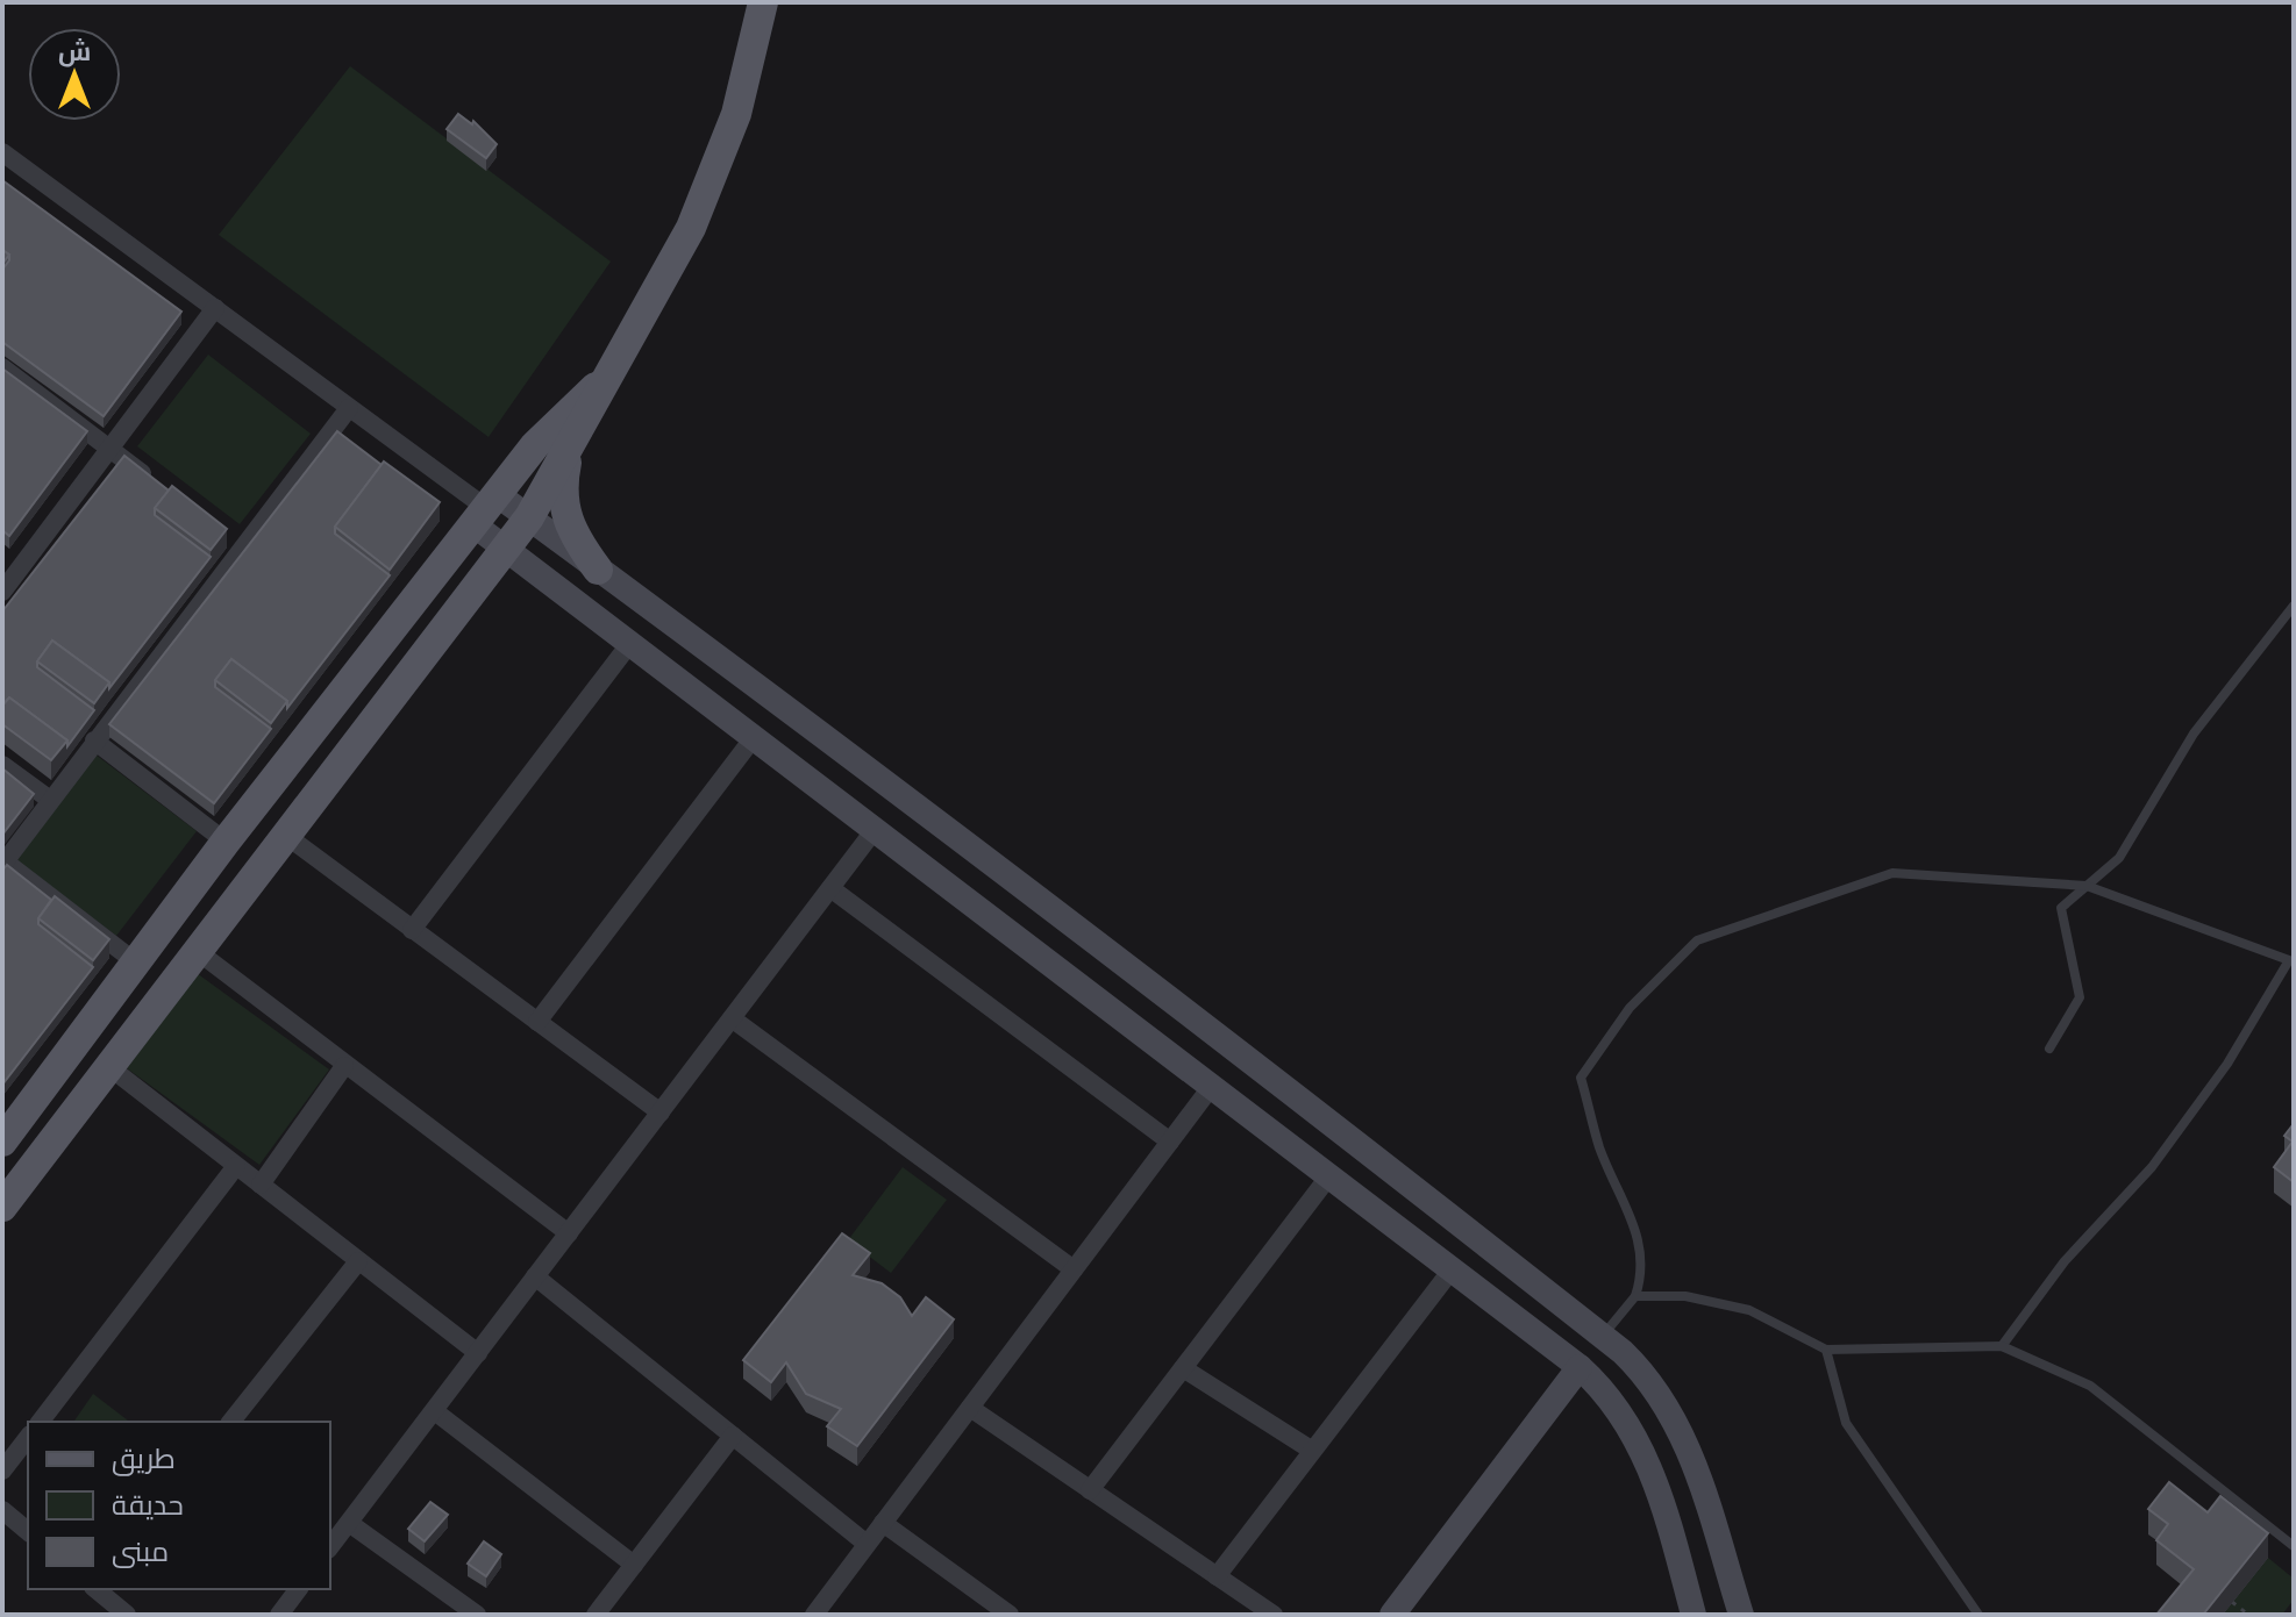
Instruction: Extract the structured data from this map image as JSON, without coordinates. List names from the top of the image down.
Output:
{
  "legend": ["طريق", "حديقة", "مبنى"],
  "north": "top"
}
